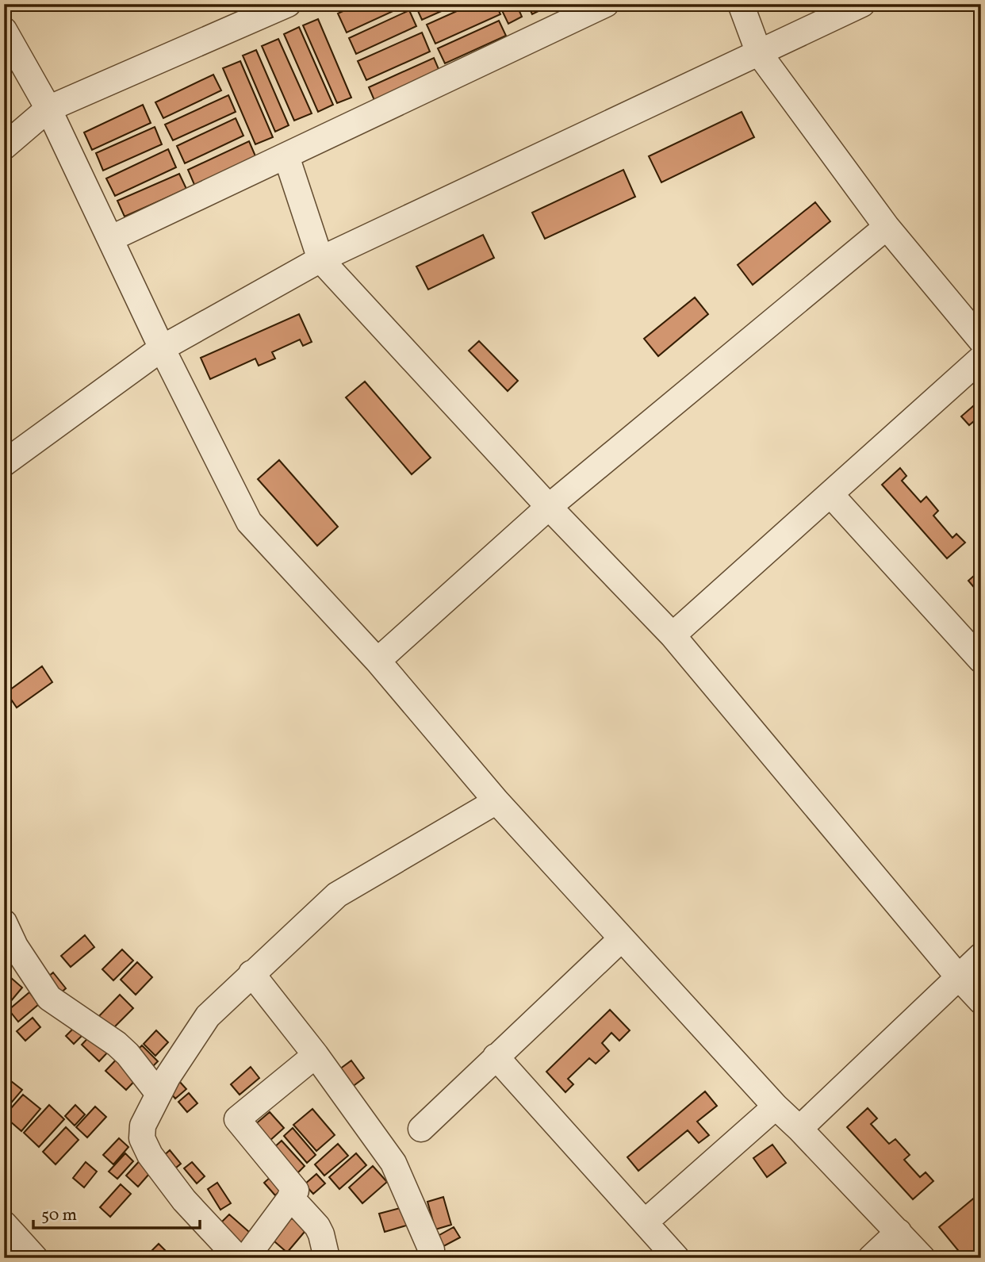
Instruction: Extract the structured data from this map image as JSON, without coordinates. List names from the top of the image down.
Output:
{
  "scale_bar": "50 m"
}
